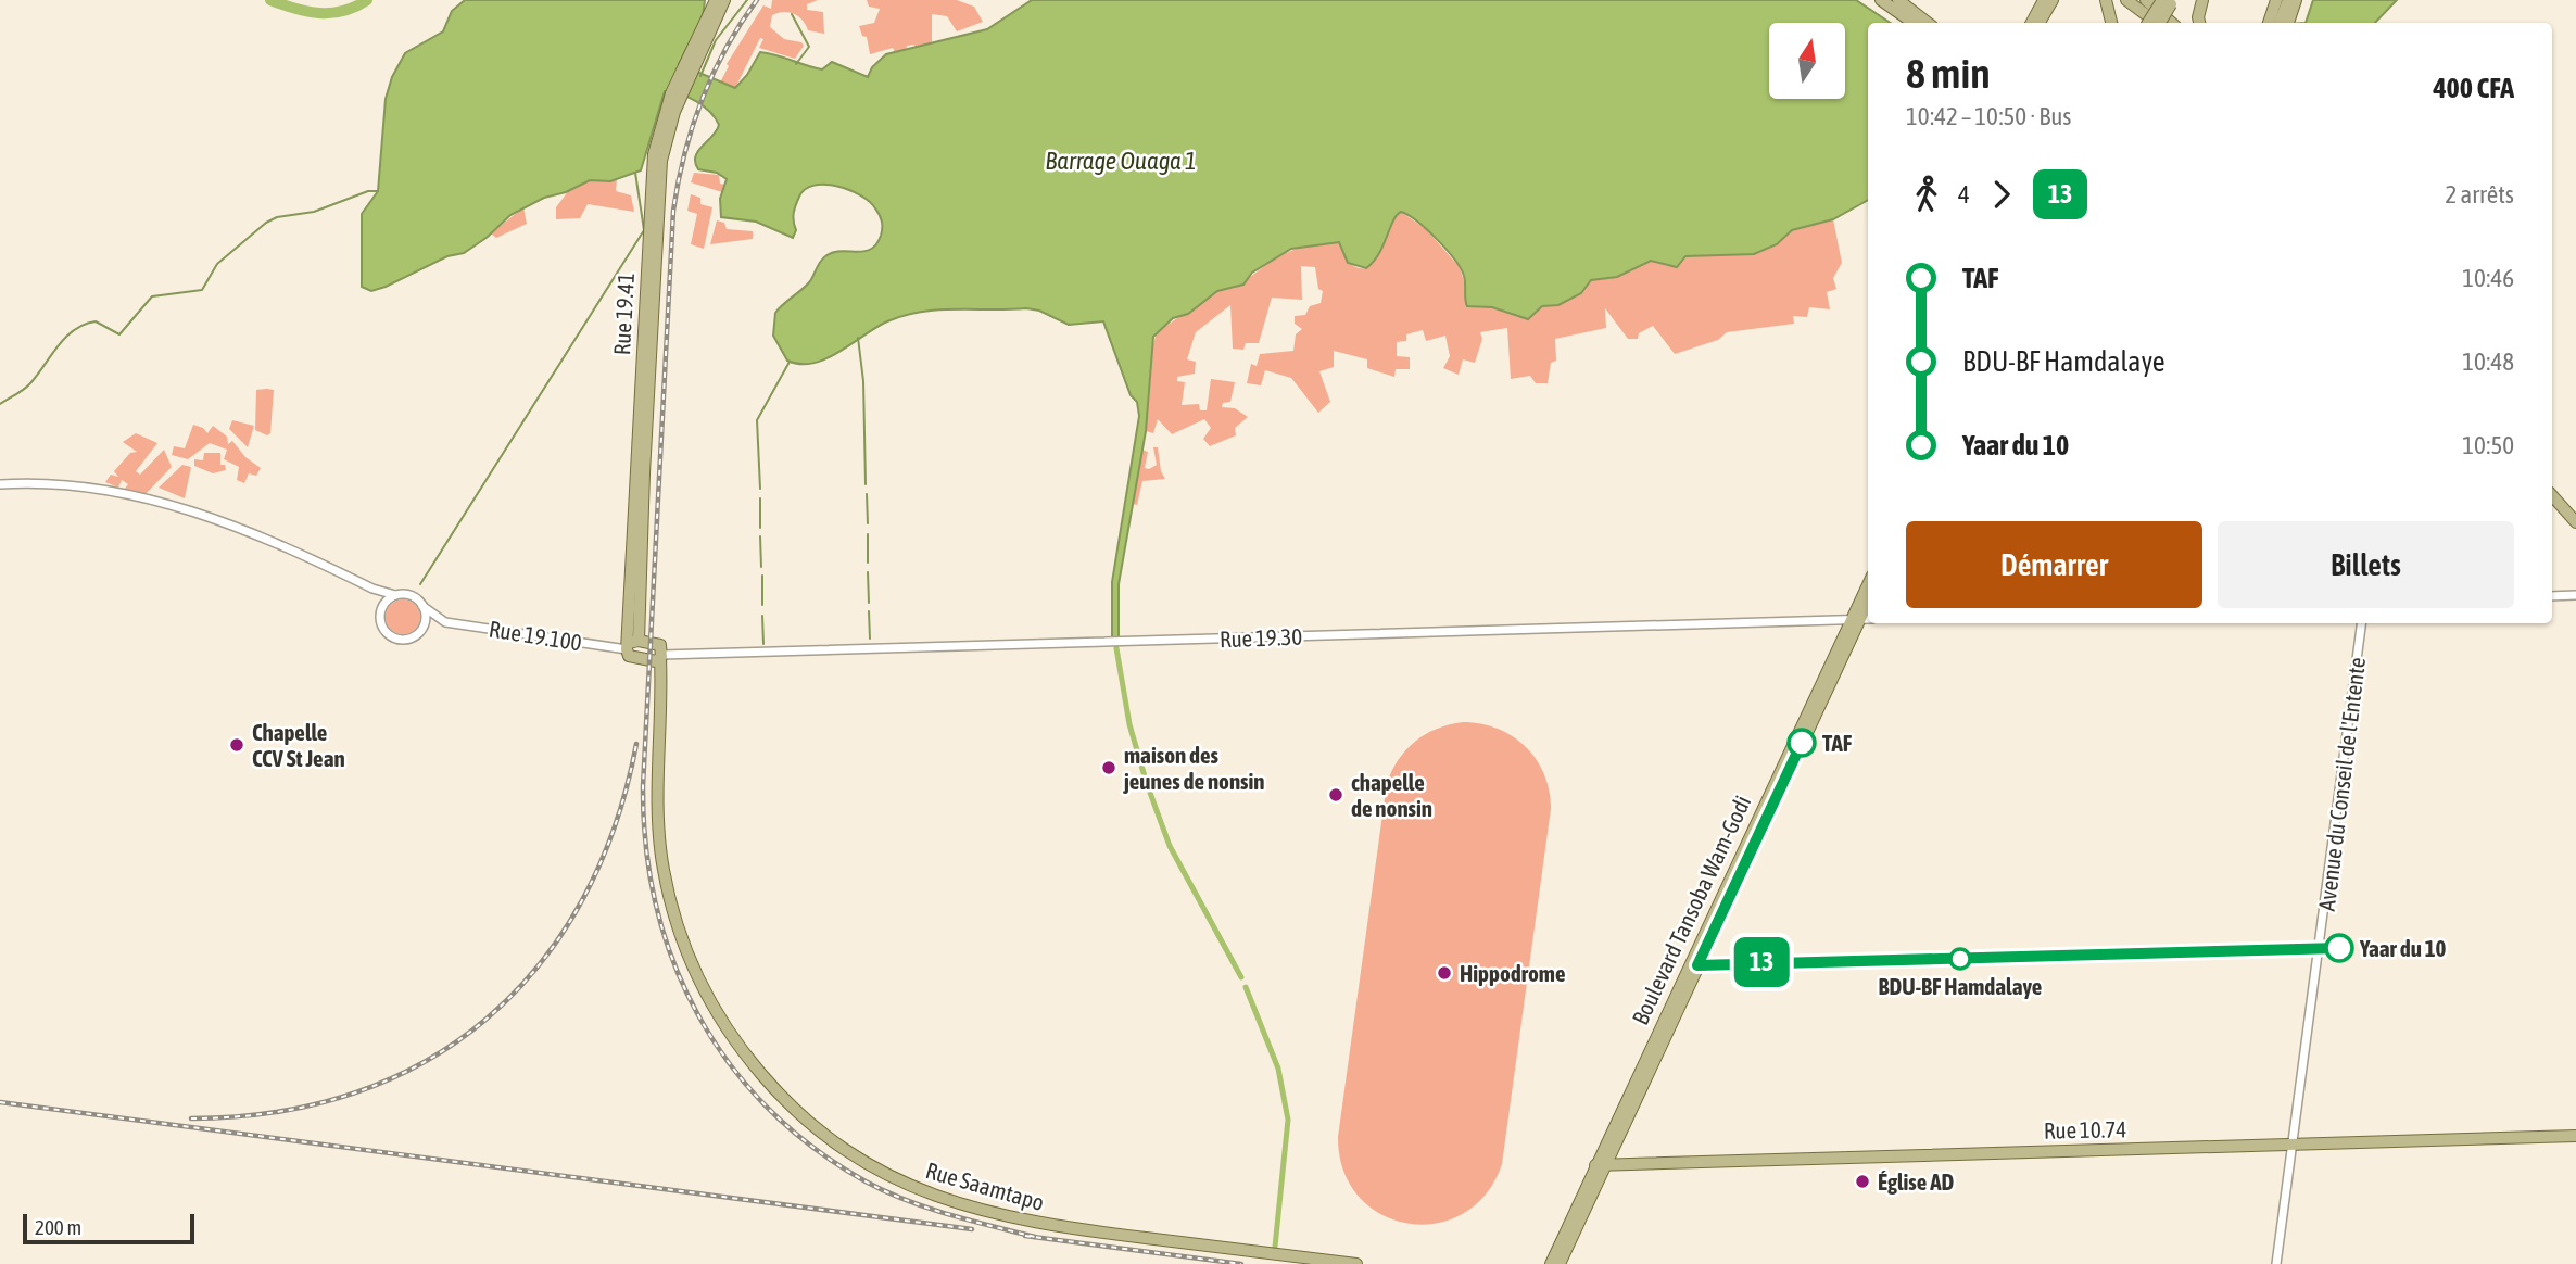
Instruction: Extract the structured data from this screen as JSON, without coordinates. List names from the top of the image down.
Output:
{
  "streets": {
    "main road": [
      "Rue 19.41",
      "Boulevard Tansoba Wam-Godi",
      "Rue 10.74",
      "Rue Saamtapo"
    ],
    "street": ["Rue 19.100", "Rue 19.30", "Avenue du Conseil de l'Entente"]
  },
  "crossings": [
    ["Rue 19.41", "Rue 19.100"],
    ["Rue 19.30", "Boulevard Tansoba Wam-Godi"],
    ["Rue 19.30", "Rue Saamtapo"],
    ["Avenue du Conseil de l'Entente", "Rue 10.74"],
    ["Boulevard Tansoba Wam-Godi", "Rue 10.74"]
  ],
  "water": ["Barrage Ouaga 1"],
  "places": [
    "TAF",
    "Chapelle CCV St Jean",
    "maison des jeunes de nonsin",
    "chapelle de nonsin",
    "Yaar du 10",
    "BDU-BF Hamdalaye",
    "Hippodrome",
    "Église AD"
  ],
  "lines": ["bus line 13"],
  "scale_bar": "200 m",
  "north": "top",
  "page": {
    "on_map": "13",
    "heading": ["8 min", "10:42 – 10:50 · Bus", "400 CFA"],
    "legs": ["4", "13", "2 arrêts"],
    "list": [
      {
        "name": "TAF",
        "value": "10:46"
      },
      {
        "name": "BDU-BF Hamdalaye",
        "value": "10:48"
      },
      {
        "name": "Yaar du 10",
        "value": "10:50"
      }
    ],
    "buttons": ["Démarrer", "Billets"],
    "scale": "200 m"
  }
}
